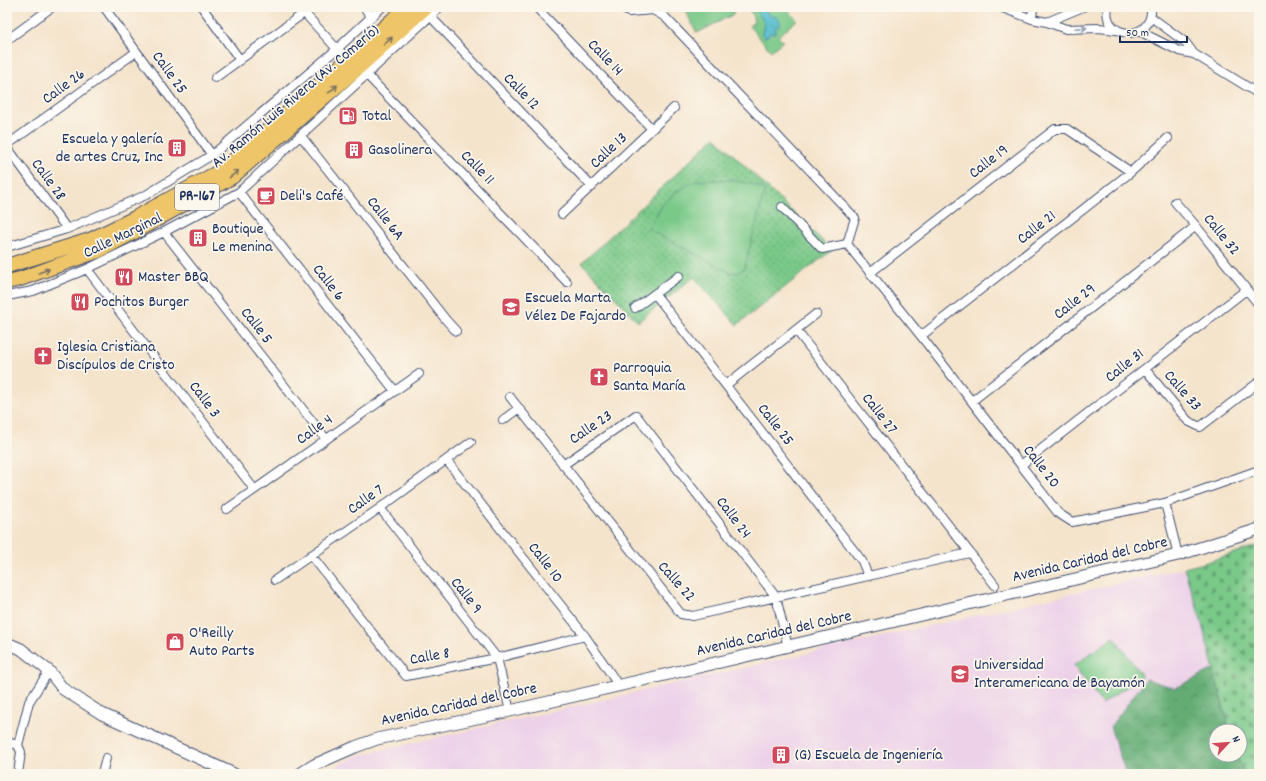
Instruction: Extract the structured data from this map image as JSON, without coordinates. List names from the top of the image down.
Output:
{
  "streets": {
    "highway": ["Av. Ramón Luis Rivera (Av. Comerío)", "PR-167"],
    "street": [
      "Calle 14",
      "Calle 25",
      "Calle 26",
      "Calle 12",
      "Calle 13",
      "Calle 19",
      "Calle 11",
      "Calle 28",
      "Calle 6A",
      "Calle 21",
      "Calle 32",
      "Calle Marginal",
      "Calle 6",
      "Calle 29",
      "Calle 5",
      "Calle 31",
      "Calle 33",
      "Calle 3",
      "Calle 27",
      "Calle 23",
      "Calle 4",
      "Calle 20",
      "Calle 7",
      "Calle 24",
      "Avenida Caridad del Cobre",
      "Calle 10",
      "Calle 22",
      "Calle 9",
      "Calle 8"
    ]
  },
  "crossings": [
    ["Calle 14", "Calle 13"],
    ["Calle 25", "Calle 26"],
    ["Calle 25", "Calle Marginal"],
    ["Calle 25", "Calle 22"],
    ["Calle 26", "Calle 28"],
    ["Calle 12", "Av. Ramón Luis Rivera (Av. Comerío)"],
    ["Calle 12", "Calle 13"],
    ["Av. Ramón Luis Rivera (Av. Comerío)", "Calle 11"],
    ["Av. Ramón Luis Rivera (Av. Comerío)", "Calle Marginal"],
    ["Calle 19", "Calle 21"],
    ["Calle 19", "Calle 20"],
    ["Calle 11", "Calle Marginal"],
    ["Calle 28", "Calle Marginal"],
    ["Calle 6A", "Calle Marginal"],
    ["Calle 21", "Calle 20"],
    ["Calle 32", "Calle 29"],
    ["Calle 32", "Calle 31"],
    ["Calle Marginal", "Calle 6"],
    ["Calle Marginal", "Calle 5"],
    ["Calle Marginal", "Calle 3"],
    ["Calle 6", "Calle 4"],
    ["Calle 29", "Calle 20"],
    ["Calle 5", "Calle 4"],
    ["Calle 31", "Calle 33"],
    ["Calle 31", "Calle 20"],
    ["Calle 3", "Calle 4"],
    ["Calle 27", "Calle 22"],
    ["Calle 23", "Calle 24"],
    ["Calle 23", "Calle 22"],
    ["Calle 7", "Calle 10"],
    ["Calle 7", "Calle 9"],
    ["Calle 7", "Calle 8"],
    ["Calle 24", "Avenida Caridad del Cobre"],
    ["Calle 24", "Calle 22"],
    ["Avenida Caridad del Cobre", "Calle 10"],
    ["Avenida Caridad del Cobre", "Calle 9"],
    ["Calle 10", "Calle 8"],
    ["Calle 9", "Calle 8"]
  ],
  "places": {
    "fuel station": ["Total"],
    "building": [
      "Escuela y galería de artes Cruz, Inc",
      "Gasolinera",
      "Boutique Le menina",
      "(G) Escuela de Ingeniería"
    ],
    "cafe": ["Deli's Café"],
    "restaurant": ["Master BBQ", "Pochitos Burger"],
    "school or university": ["Escuela Marta Vélez De Fajardo", "Universidad Interamericana de Bayamón"],
    "church": ["Iglesia Cristiana Discípulos de Cristo", "Parroquia Santa María"],
    "shop": ["O'Reilly Auto Parts"]
  },
  "scale_bar": "50 m",
  "north": "top right"
}
